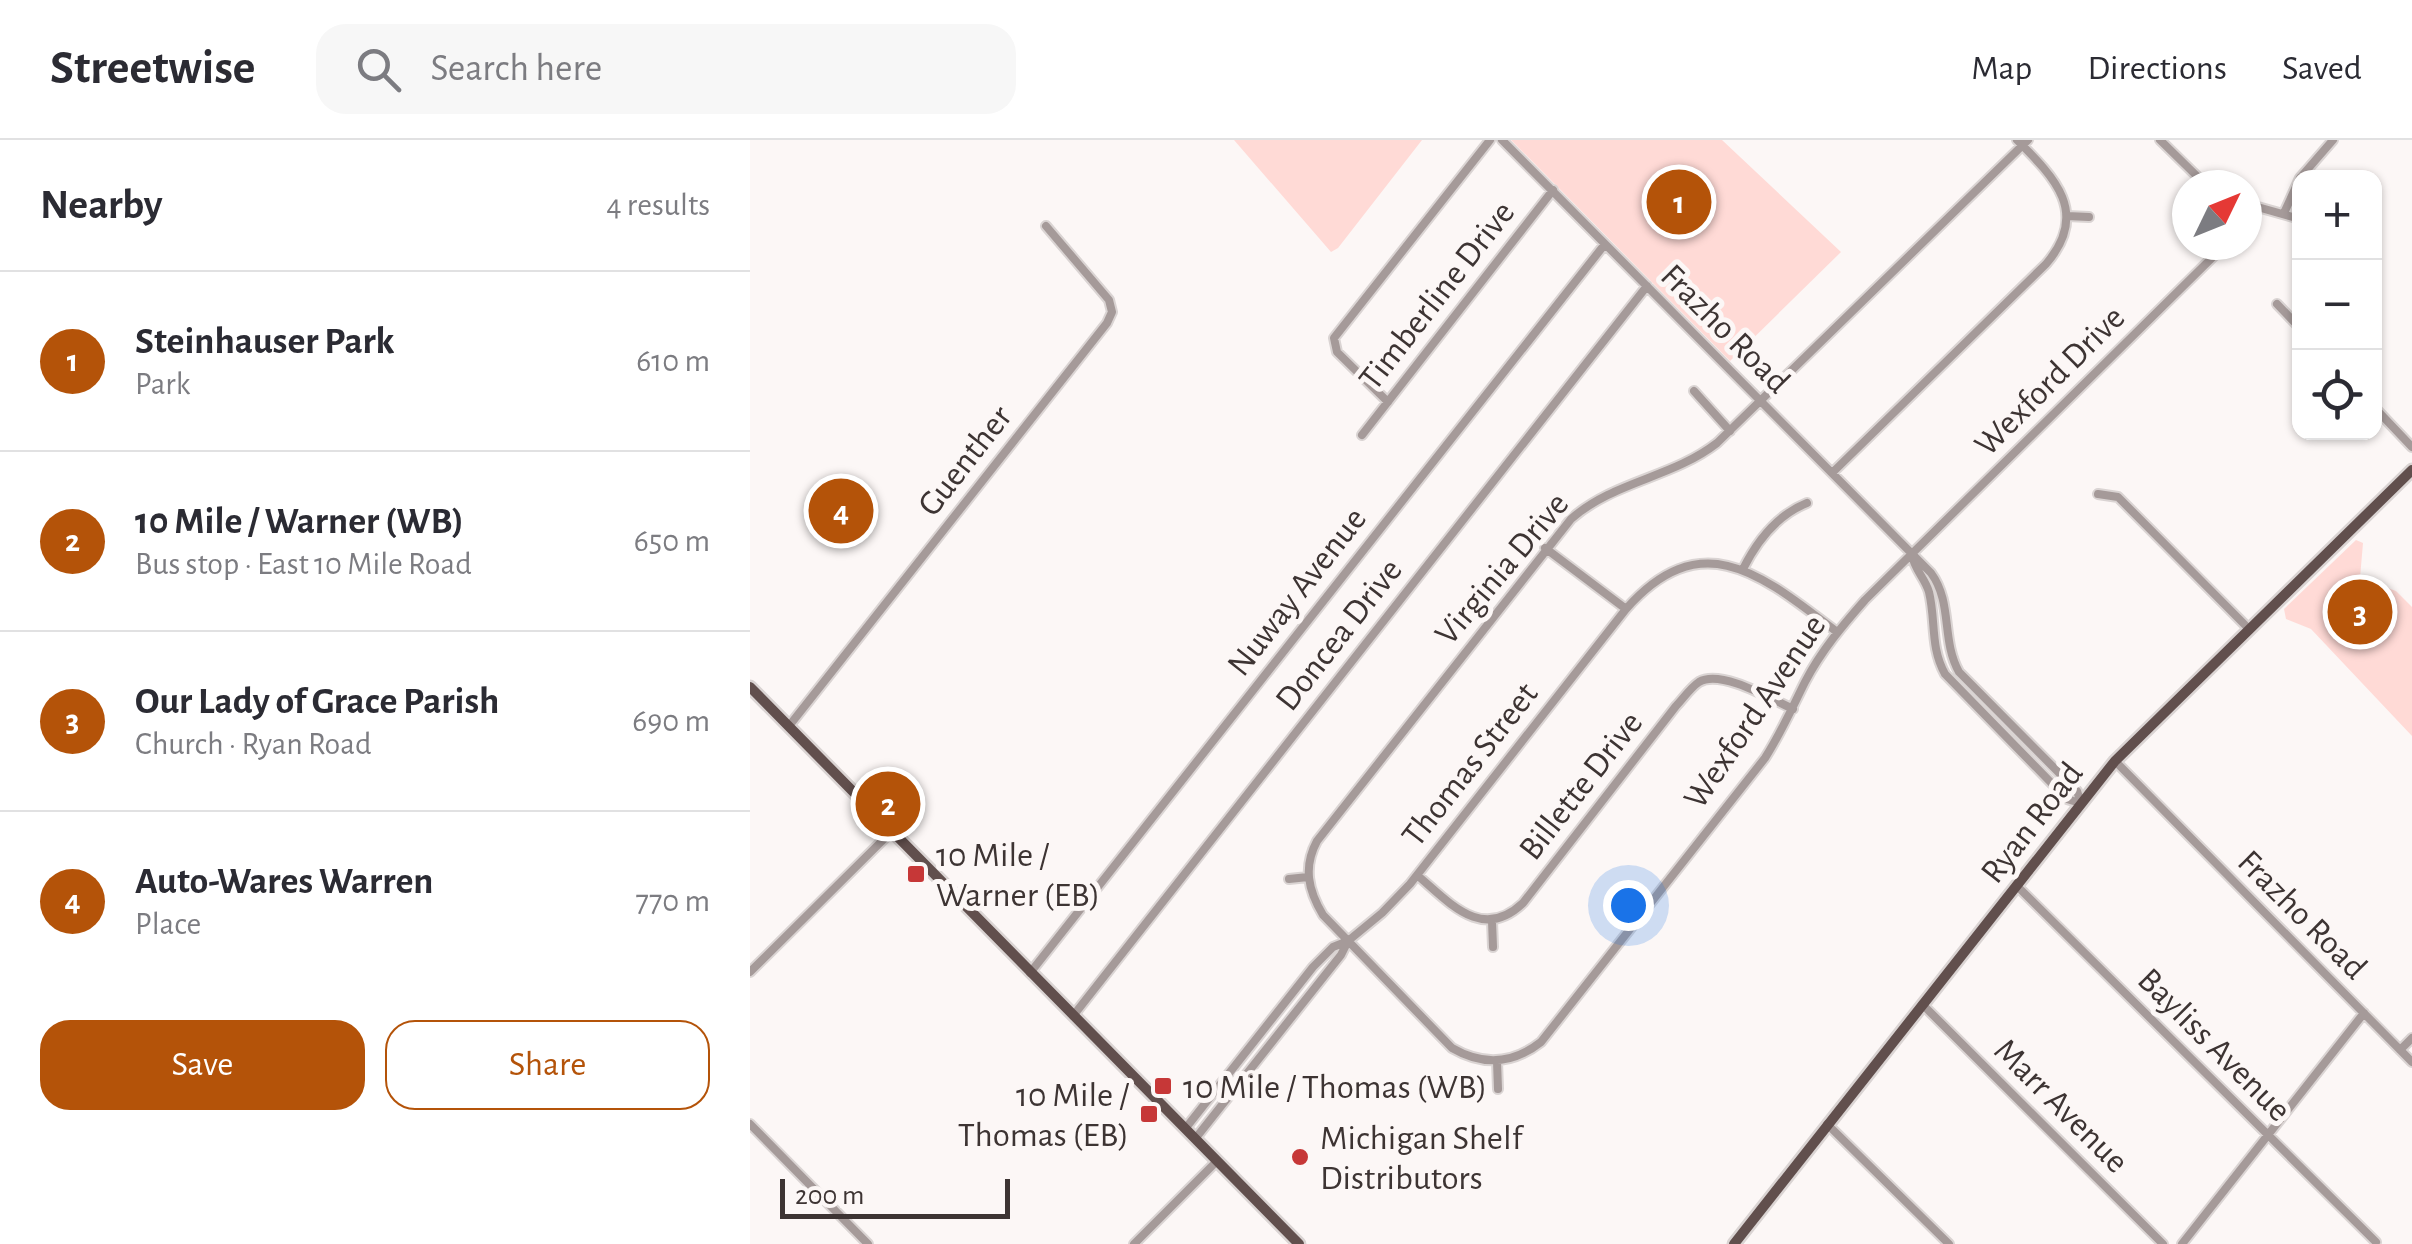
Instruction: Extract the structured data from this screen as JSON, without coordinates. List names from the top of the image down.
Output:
{
  "streets": {
    "main road": ["Ryan Road"],
    "street": [
      "Timberline Drive",
      "Frazho Road",
      "Wexford Drive",
      "Guenther",
      "Virginia Drive",
      "Nuway Avenue",
      "Doncea Drive",
      "Wexford Avenue",
      "Thomas Street",
      "Billette Drive",
      "Bayliss Avenue",
      "Marr Avenue"
    ]
  },
  "crossings": [
    ["Timberline Drive", "Frazho Road"],
    ["Frazho Road", "Wexford Drive"],
    ["Frazho Road", "Virginia Drive"],
    ["Frazho Road", "Nuway Avenue"],
    ["Frazho Road", "Doncea Drive"],
    ["Frazho Road", "Wexford Avenue"],
    ["Frazho Road", "Ryan Road"],
    ["Wexford Drive", "Wexford Avenue"],
    ["Wexford Avenue", "Thomas Street"],
    ["Wexford Avenue", "Billette Drive"],
    ["Ryan Road", "Bayliss Avenue"],
    ["Ryan Road", "Marr Avenue"]
  ],
  "places": {
    "transit": ["10 Mile / Warner (EB)", "10 Mile / Thomas (WB)", "10 Mile / Thomas (EB)"],
    "other": ["Michigan Shelf Distributors"]
  },
  "scale_bar": "200 m",
  "north": "top right",
  "page": {
    "header": "Streetwise",
    "search": "Search here",
    "nav": ["Map", "Directions", "Saved"],
    "heading": ["Nearby", "4 results"],
    "pins": [
      "1",
      "4",
      "3",
      "2"
    ],
    "map_buttons": ["+", "−"],
    "list": [
      {
        "mark": "1",
        "name": "Steinhauser Park",
        "note": "Park",
        "value": "610 m"
      },
      {
        "mark": "2",
        "name": "10 Mile / Warner (WB)",
        "note": "Bus stop · East 10 Mile Road",
        "value": "650 m"
      },
      {
        "mark": "3",
        "name": "Our Lady of Grace Parish",
        "note": "Church · Ryan Road",
        "value": "690 m"
      },
      {
        "mark": "4",
        "name": "Auto-Wares Warren",
        "note": "Place",
        "value": "770 m"
      }
    ],
    "buttons": ["Save", "Share"],
    "scale": "200 m"
  }
}
